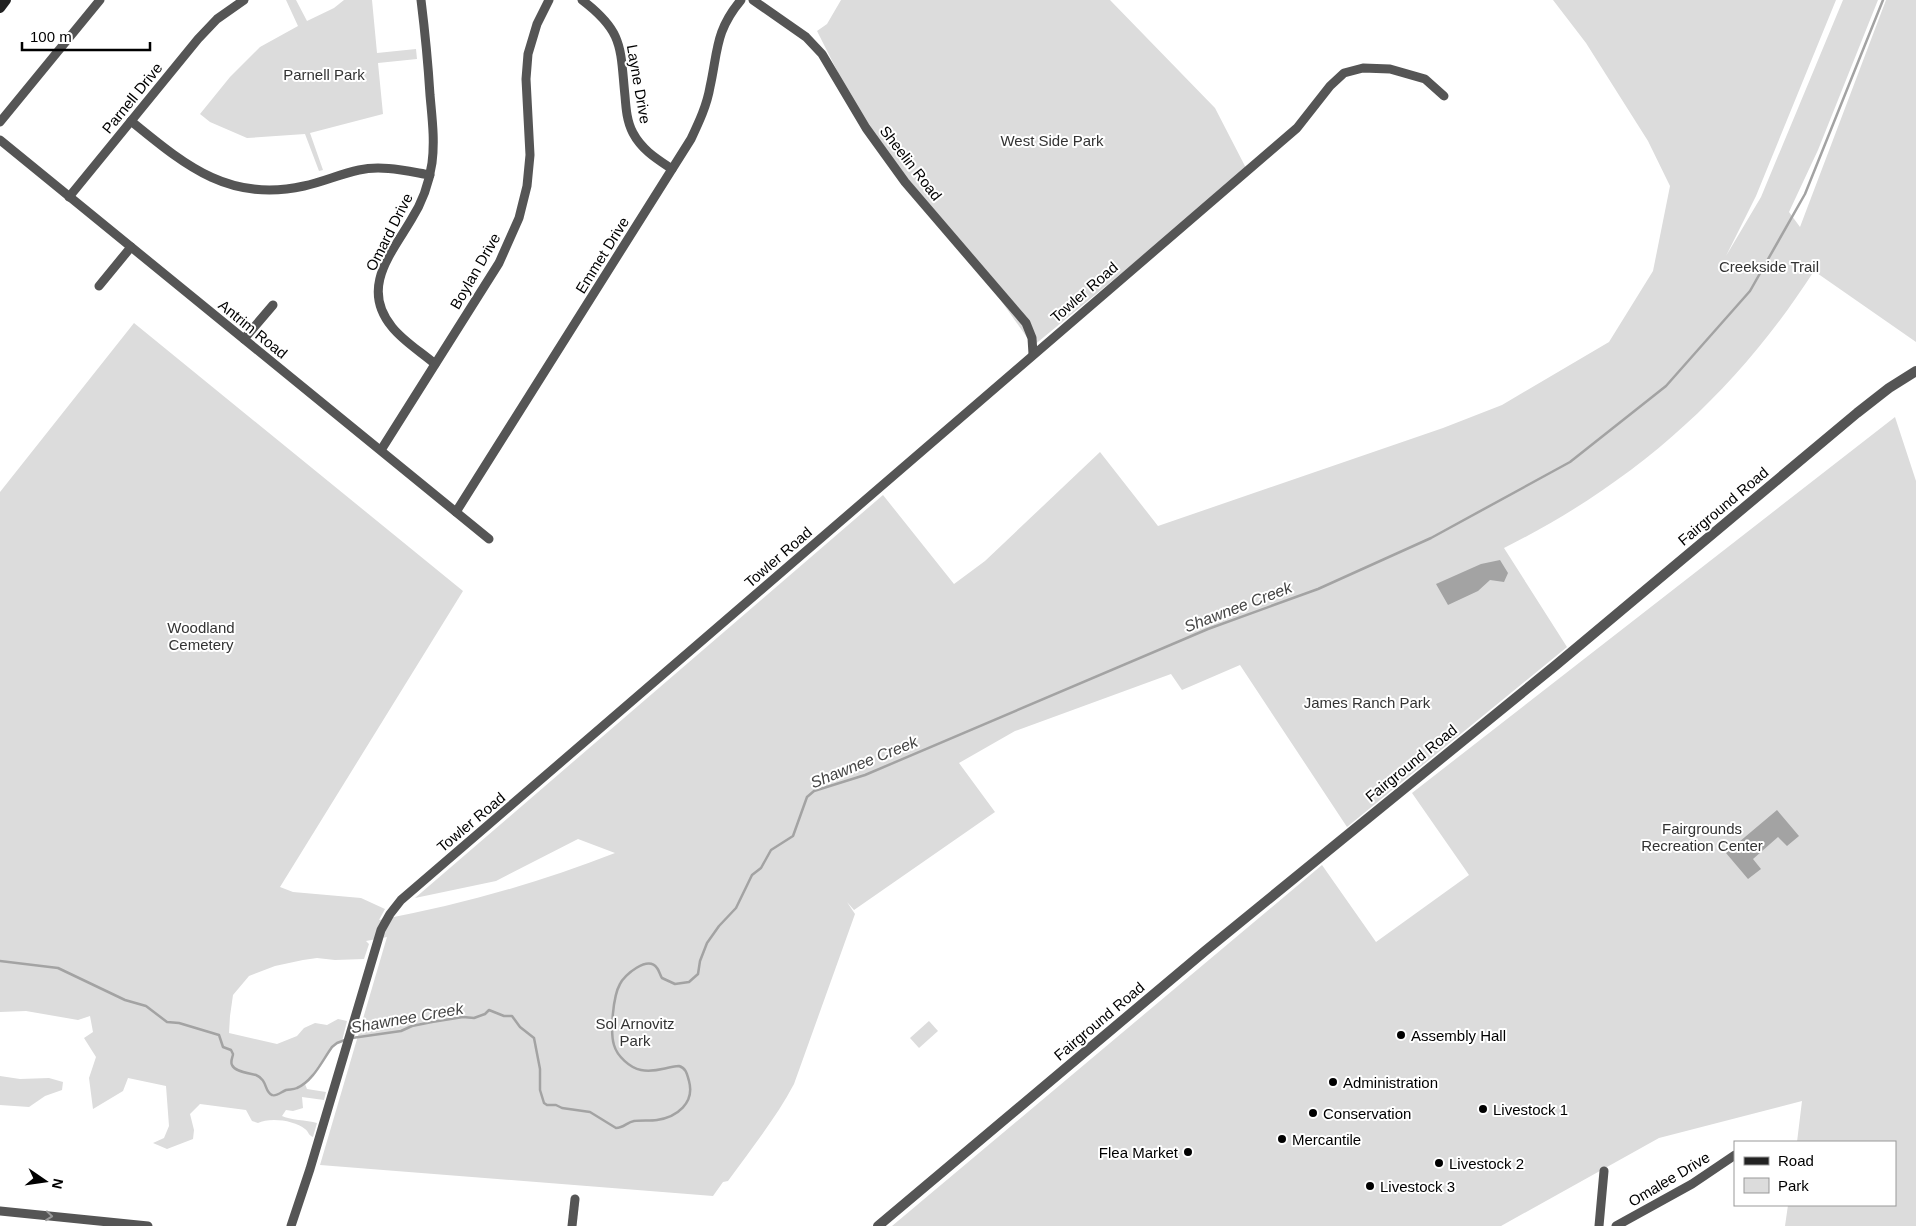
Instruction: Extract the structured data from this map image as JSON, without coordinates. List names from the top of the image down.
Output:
{
  "streets": {
    "street": [
      "Layne Drive",
      "Parnell Drive",
      "Sheelin Road",
      "Omard Drive",
      "Emmet Drive",
      "Boylan Drive",
      "Towler Road",
      "Antrim Road",
      "Fairground Road",
      "Omalee Drive"
    ]
  },
  "crossings": [
    ["Layne Drive", "Emmet Drive"],
    ["Parnell Drive", "Antrim Road"],
    ["Sheelin Road", "Towler Road"],
    ["Omard Drive", "Boylan Drive"],
    ["Emmet Drive", "Antrim Road"],
    ["Boylan Drive", "Antrim Road"]
  ],
  "water": ["Shawnee Creek"],
  "parks": [
    "Parnell Park",
    "West Side Park",
    "Creekside Trail",
    "Woodland Cemetery",
    "James Ranch Park",
    "Fairgrounds Recreation Center",
    "Sol Arnovitz Park"
  ],
  "places": [
    "Assembly Hall",
    "Administration",
    "Livestock 1",
    "Conservation",
    "Mercantile",
    "Flea Market",
    "Livestock 2",
    "Livestock 3"
  ],
  "legend": ["Road", "Park"],
  "scale_bar": "100 m",
  "north": "right"
}
